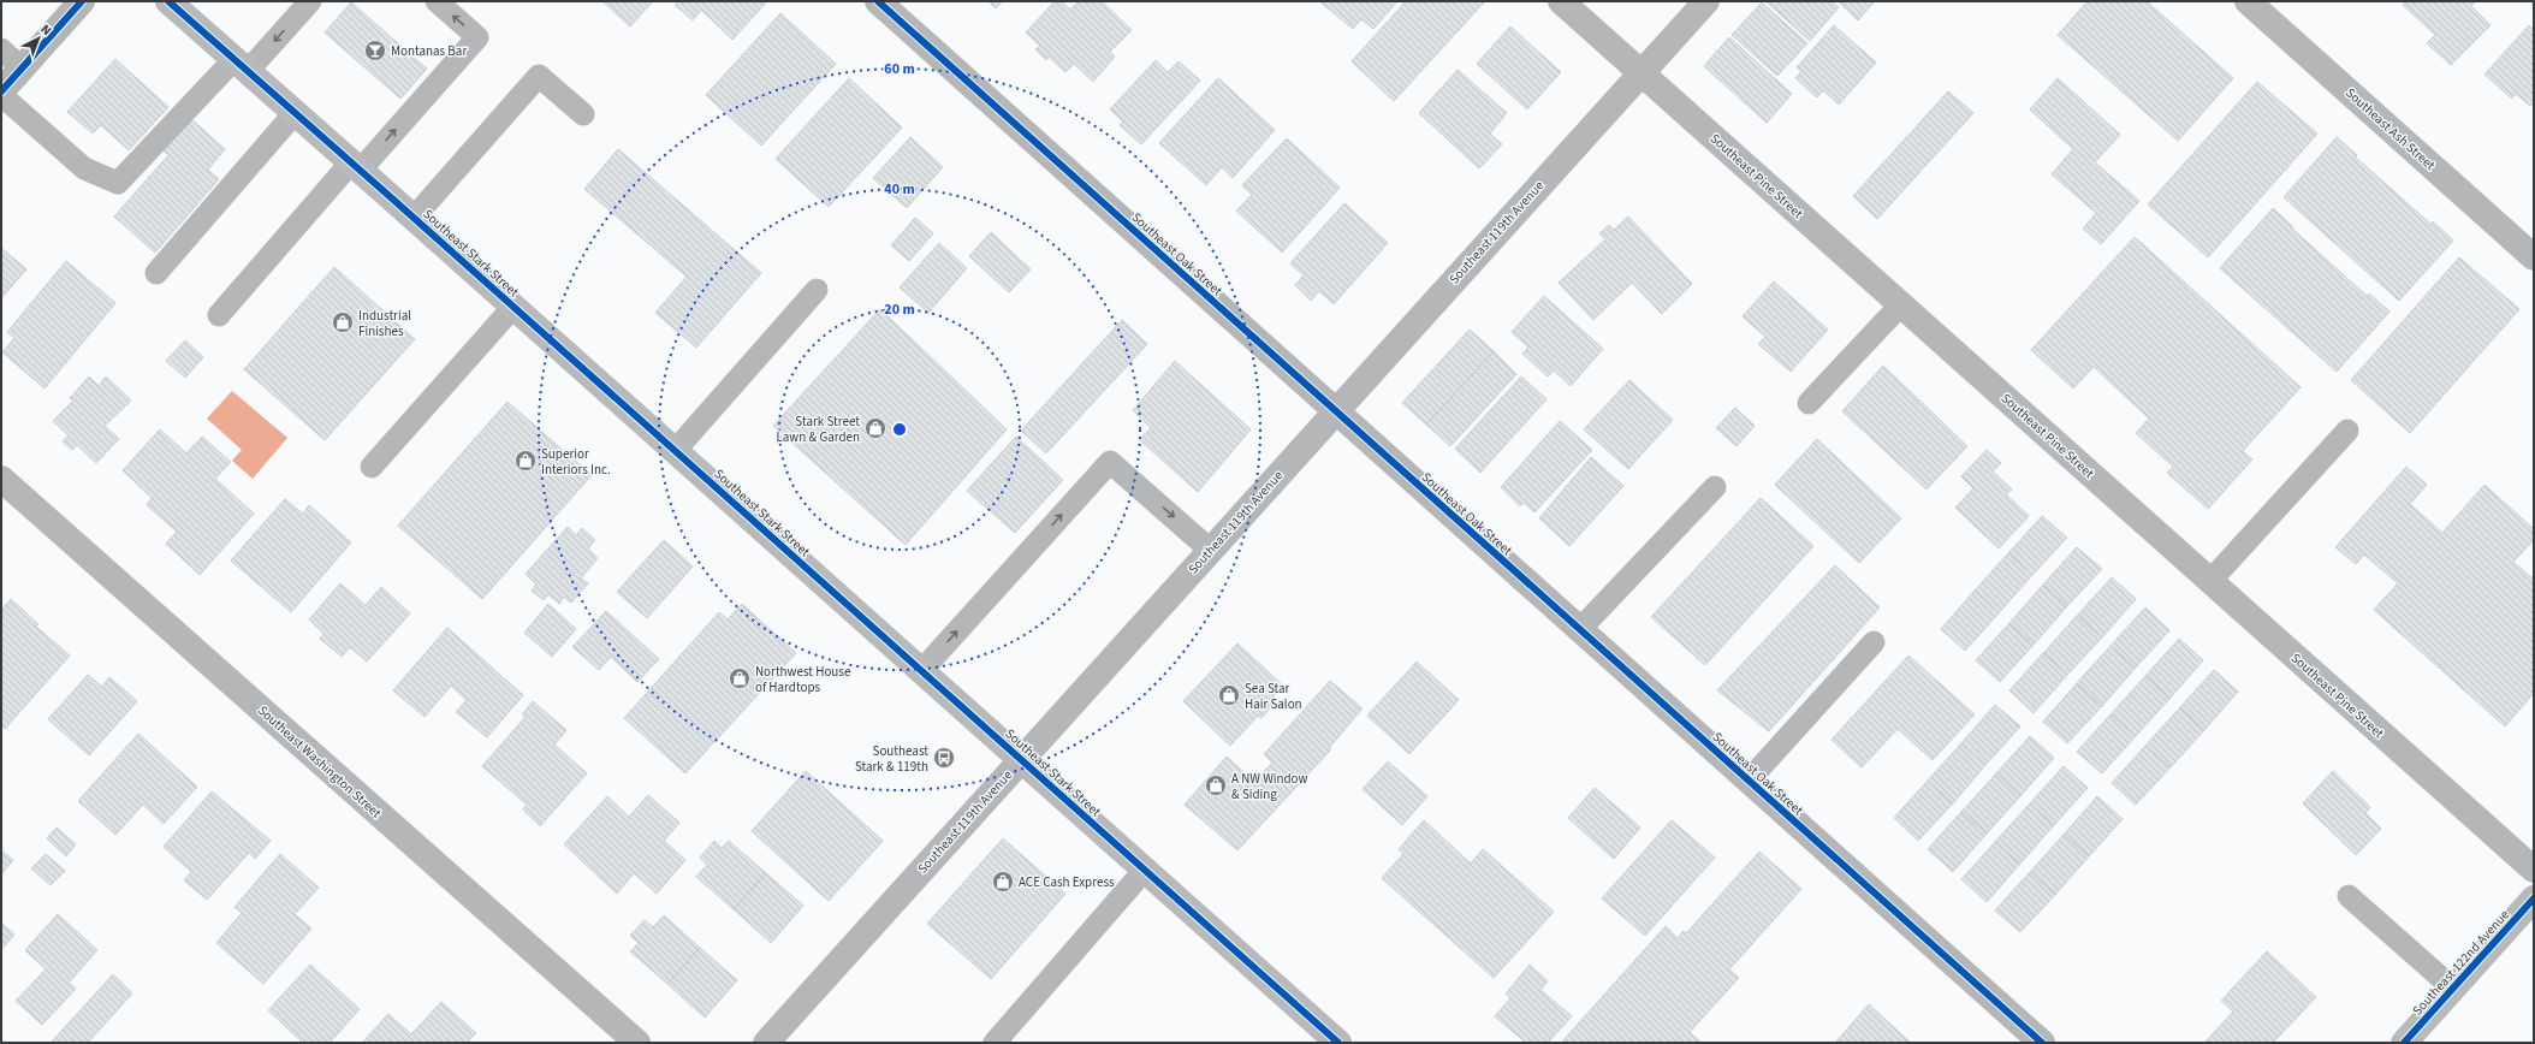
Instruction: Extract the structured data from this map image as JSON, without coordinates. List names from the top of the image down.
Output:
{
  "streets": {
    "main road": ["Southeast Stark Street", "Southeast 122nd Avenue"],
    "street": [
      "Southeast Ash Street",
      "Southeast Pine Street",
      "Southeast 119th Avenue",
      "Southeast Oak Street",
      "Southeast Washington Street"
    ]
  },
  "crossings": [
    ["Southeast Pine Street", "Southeast 119th Avenue"],
    ["Southeast 119th Avenue", "Southeast Stark Street"],
    ["Southeast 119th Avenue", "Southeast Oak Street"]
  ],
  "places": {
    "bar": ["Montanas Bar"],
    "shop": [
      "Industrial Finishes",
      "Stark Street Lawn & Garden",
      "Superior Interiors Inc.",
      "Northwest House of Hardtops",
      "Sea Star Hair Salon",
      "A NW Window & Siding",
      "ACE Cash Express"
    ],
    "bus stop": ["Southeast Stark & 119th"]
  },
  "north": "top right",
  "rings": ["60 m", "40 m", "20 m"]
}
